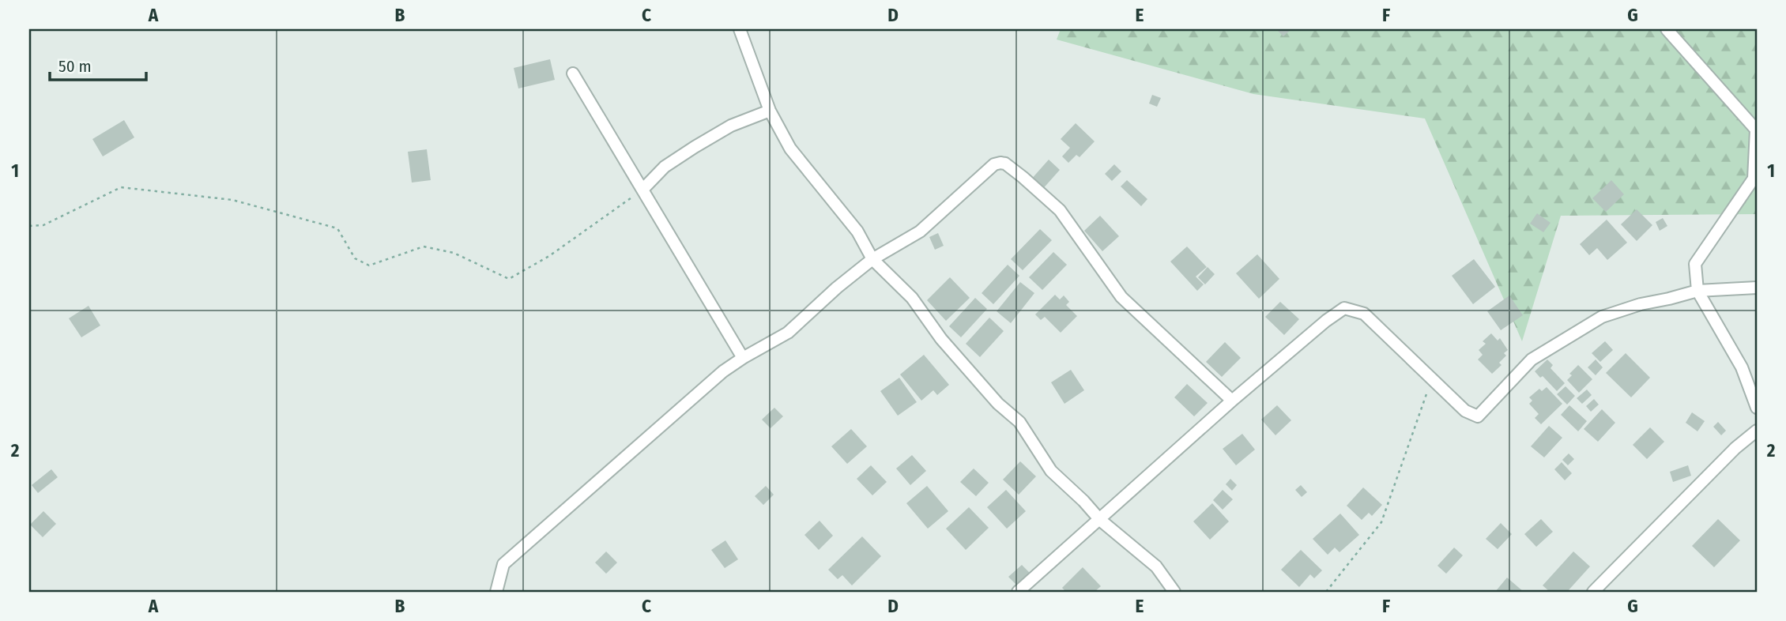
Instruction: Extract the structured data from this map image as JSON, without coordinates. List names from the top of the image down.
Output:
{
  "scale_bar": "50 m",
  "grid": {
    "columns": [
      "A",
      "B",
      "C",
      "D",
      "E",
      "F",
      "G"
    ],
    "rows": ["1", "2"]
  }
}
